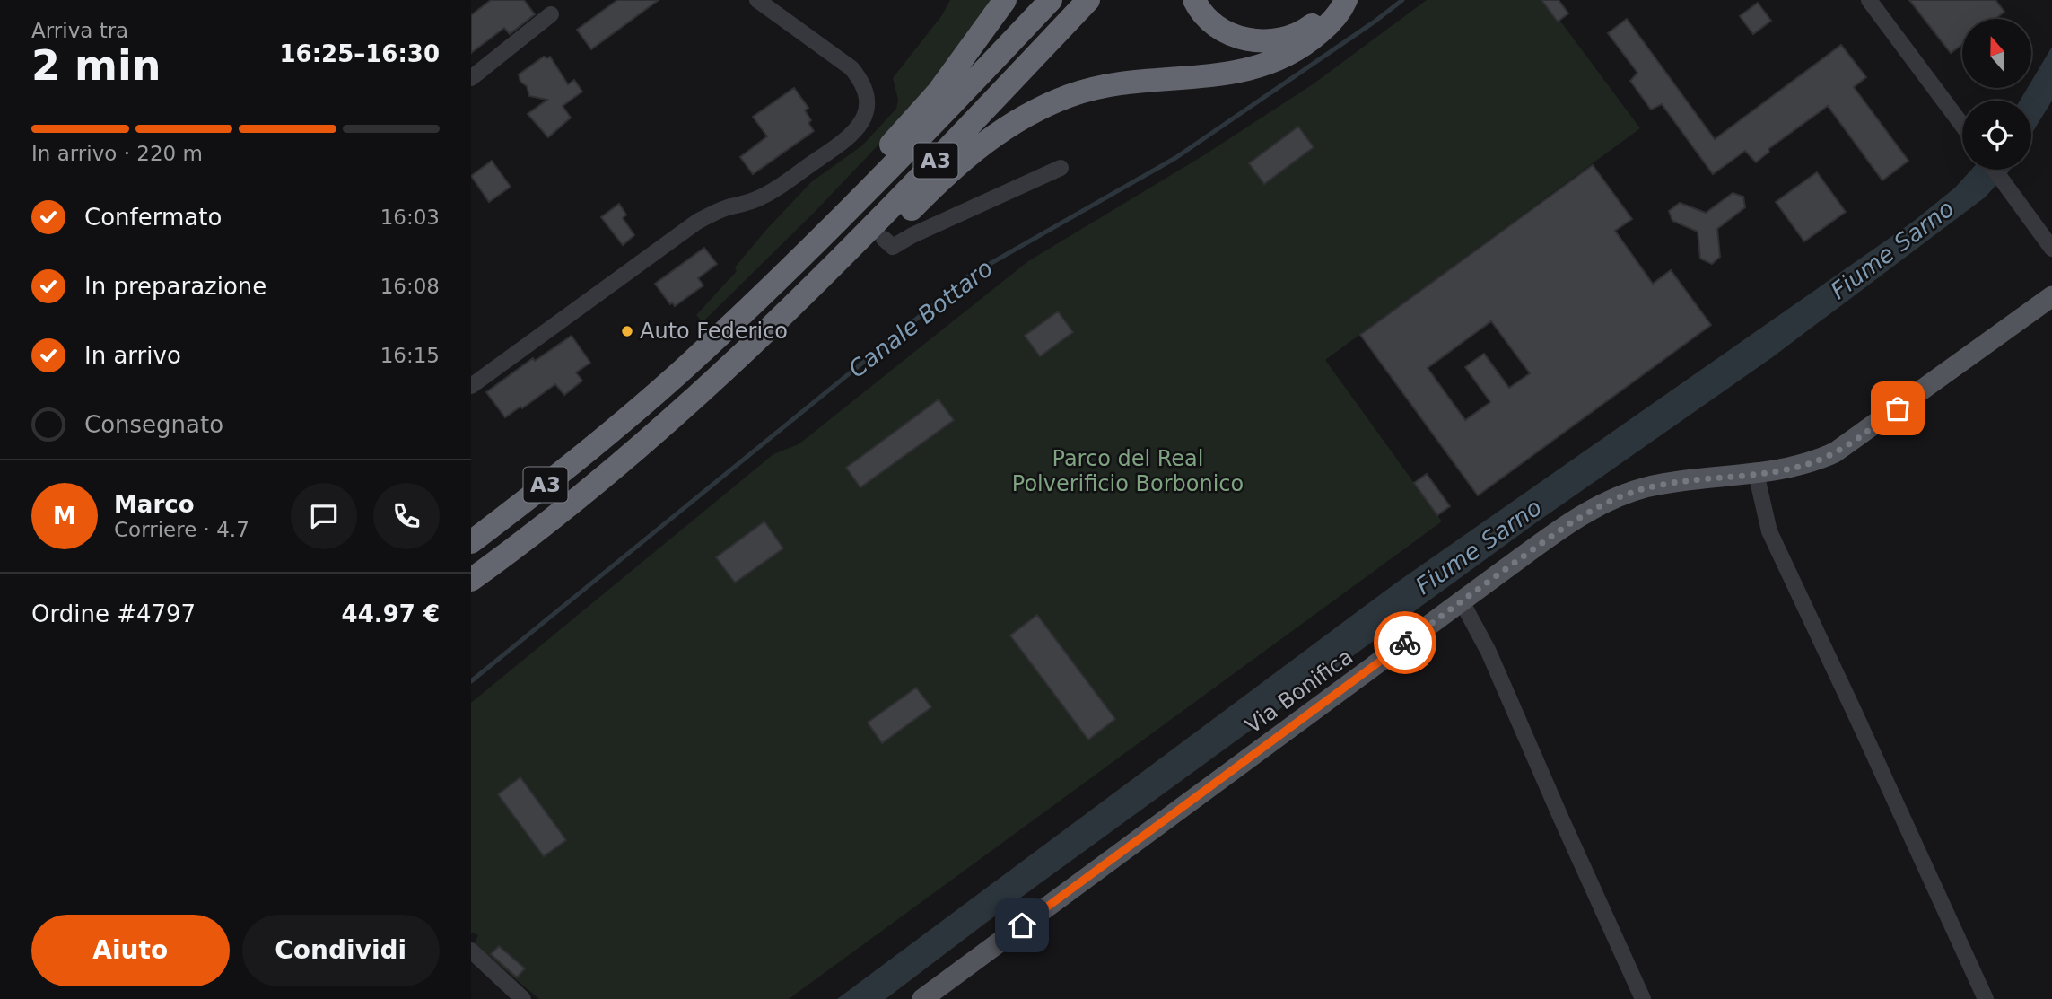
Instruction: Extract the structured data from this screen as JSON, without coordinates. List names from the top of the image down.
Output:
{
  "streets": {
    "highway": ["A3"],
    "main road": ["Via Bonifica"]
  },
  "water": ["Fiume Sarno", "Canale Bottaro"],
  "parks": ["Parco del Real Polverificio Borbonico"],
  "places": ["Auto Federico"],
  "north": "top",
  "page": {
    "heading": ["2 min", "Arriva tra", "16:25–16:30"],
    "panel": [
      "Marco",
      "Corriere · 4.7",
      "Ordine #4797",
      "44.97 €"
    ],
    "bar": "In arrivo · 220 m",
    "list": [
      ["Confermato", "16:03"],
      ["In preparazione", "16:08"],
      ["In arrivo", "16:15"],
      "Consegnato"
    ],
    "round": "M",
    "buttons": ["Aiuto", "Condividi"]
  }
}
